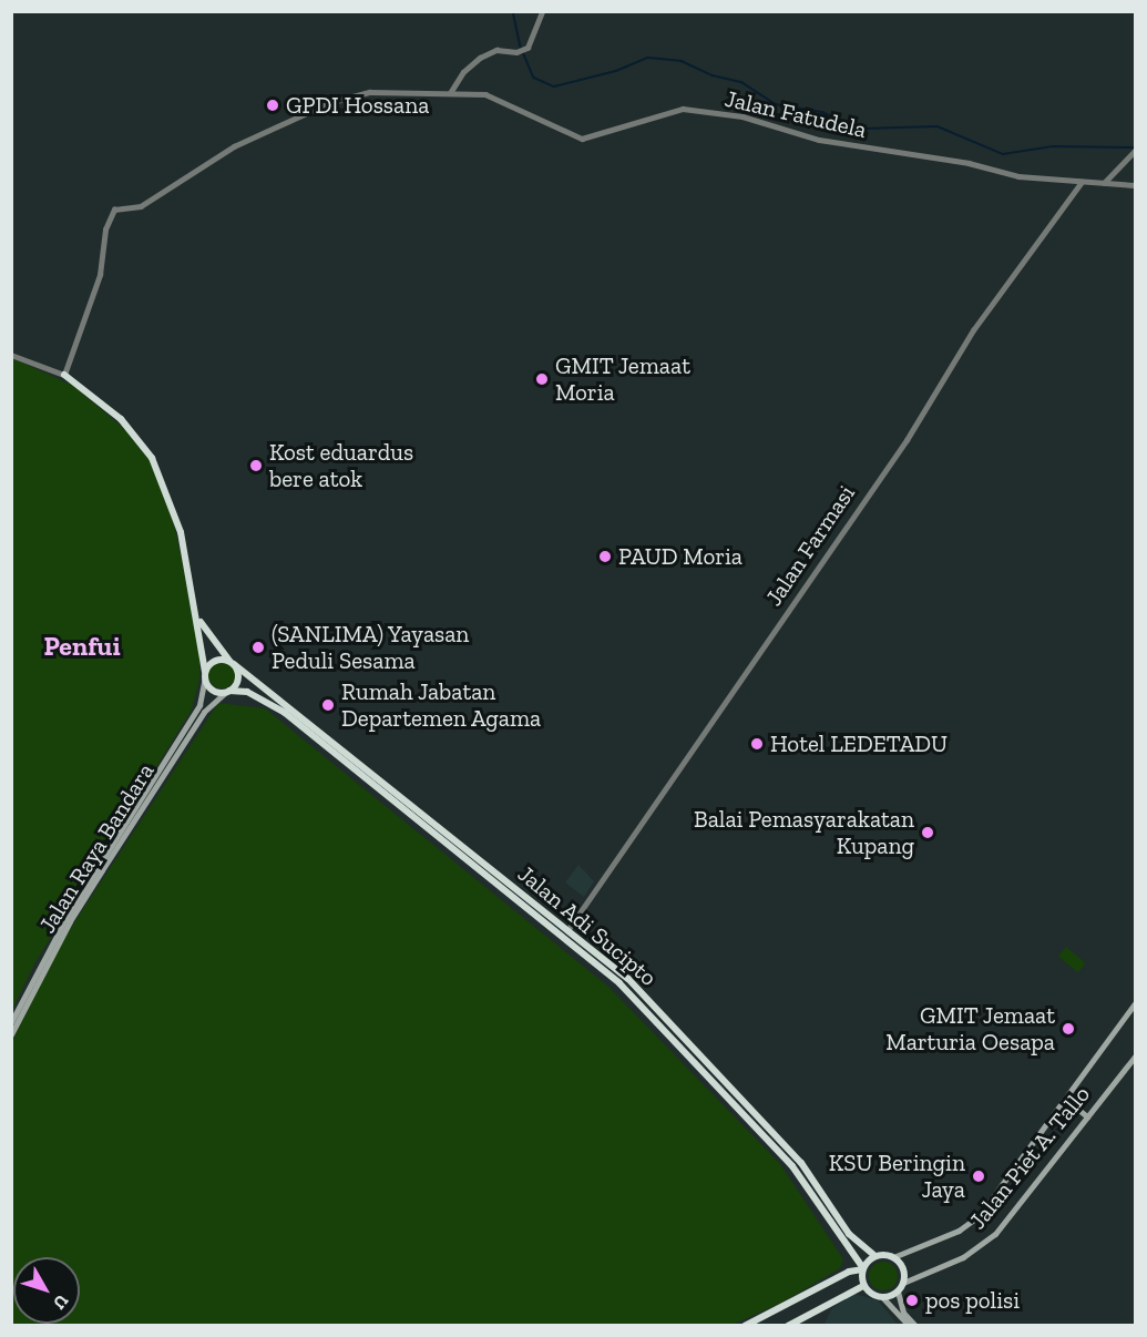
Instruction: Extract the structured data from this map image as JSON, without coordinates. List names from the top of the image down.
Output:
{
  "streets": {
    "highway": ["Jalan Adi Sucipto"],
    "main road": ["Jalan Raya Bandara", "Jalan Piet A. Tallo"],
    "street": ["Jalan Fatudela", "Jalan Farmasi"]
  },
  "crossings": [
    ["Jalan Fatudela", "Jalan Farmasi"],
    ["Jalan Farmasi", "Jalan Adi Sucipto"],
    ["Jalan Raya Bandara", "Jalan Adi Sucipto"],
    ["Jalan Adi Sucipto", "Jalan Piet A. Tallo"]
  ],
  "districts": ["Penfui"],
  "places": [
    "GPDI Hossana",
    "GMIT Jemaat Moria",
    "Kost eduardus bere atok",
    "PAUD Moria",
    "(SANLIMA) Yayasan Peduli Sesama",
    "Rumah Jabatan Departemen Agama",
    "Hotel LEDETADU",
    "Balai Pemasyarakatan Kupang",
    "GMIT Jemaat Marturia Oesapa",
    "KSU Beringin Jaya",
    "pos polisi"
  ],
  "north": "bottom right"
}
